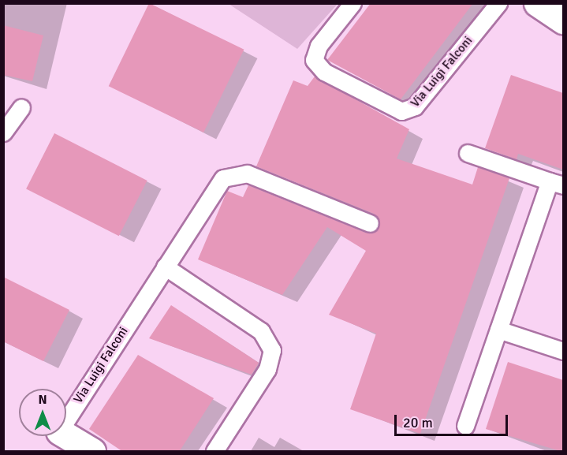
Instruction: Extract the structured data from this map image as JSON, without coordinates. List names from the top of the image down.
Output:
{
  "streets": {
    "street": ["Via Luigi Falconi"]
  },
  "scale_bar": "20 m",
  "north": "top"
}
